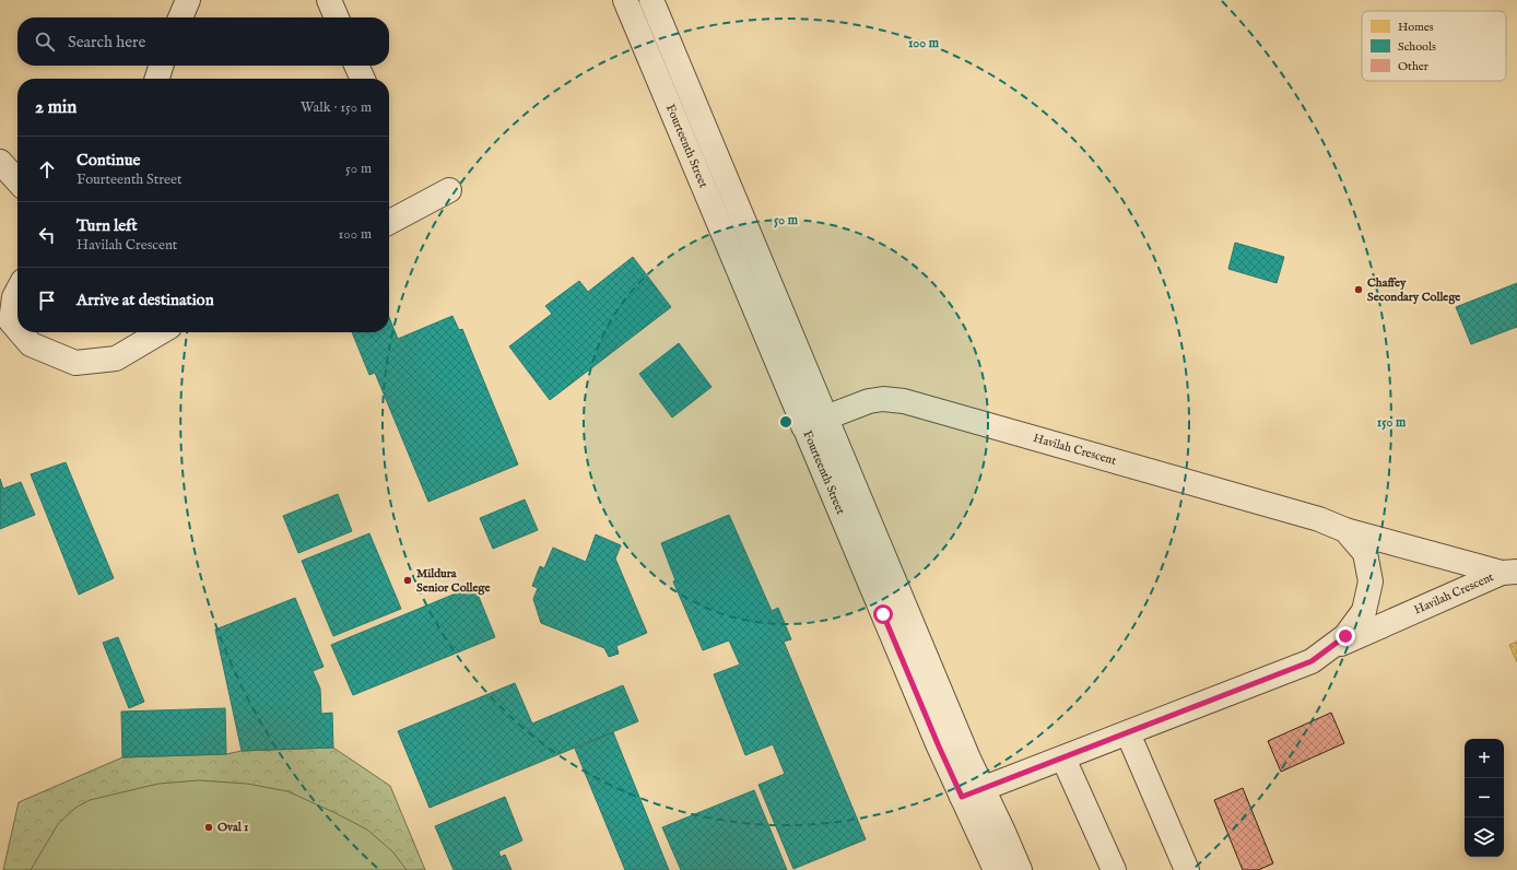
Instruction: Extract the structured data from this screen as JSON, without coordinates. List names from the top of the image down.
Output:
{
  "streets": {
    "street": ["Fourteenth Street", "Havilah Crescent"]
  },
  "crossings": [
    ["Fourteenth Street", "Havilah Crescent"]
  ],
  "places": ["Chaffey Secondary College", "Mildura Senior College", "Oval 1"],
  "legend": ["Homes", "Schools", "Other"],
  "page": {
    "search": "Search here",
    "heading": ["2 min", "Walk · 150 m"],
    "list": [
      ["Continue", "Fourteenth Street", "50 m"],
      ["Turn left", "Havilah Crescent", "100 m"],
      "Arrive at destination"
    ],
    "map_buttons": ["+", "−"]
  },
  "rings": ["100 m", "50 m", "150 m"]
}
